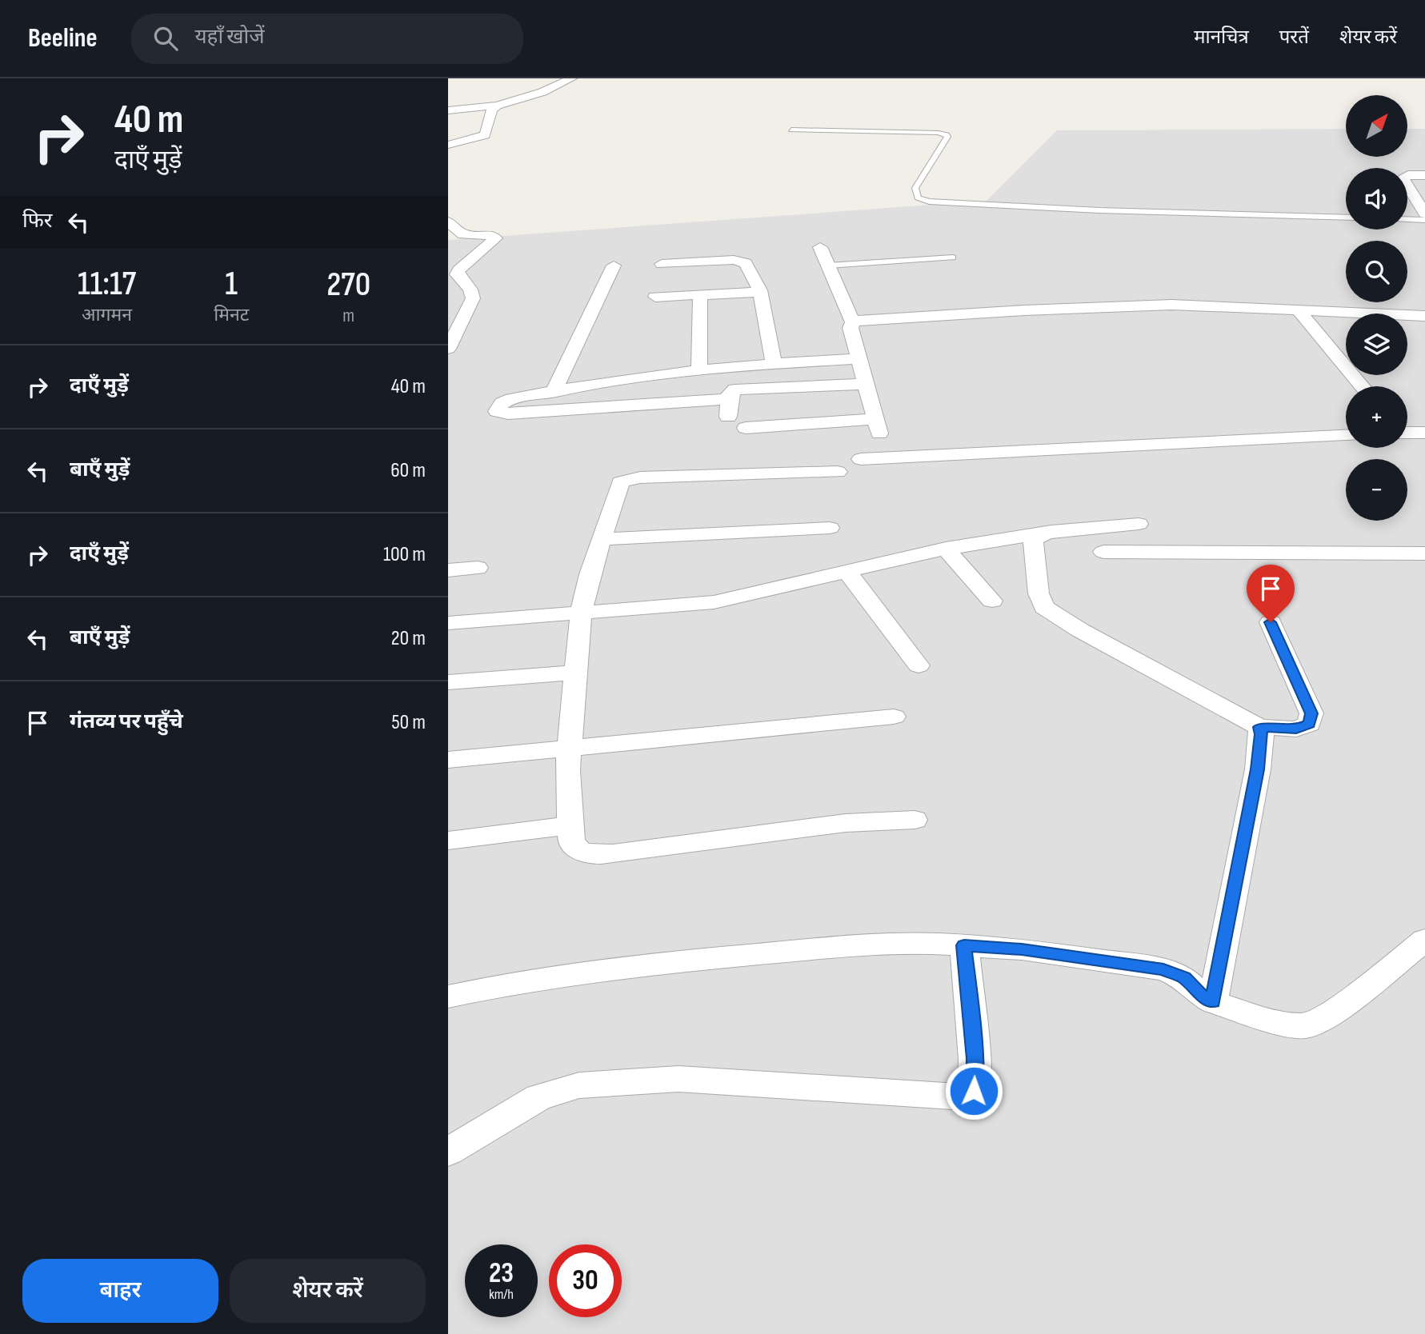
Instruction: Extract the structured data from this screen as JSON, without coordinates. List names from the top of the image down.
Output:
{
  "north": "top right",
  "page": {
    "header": "Beeline",
    "search": "यहाँ खोजें",
    "nav": ["मानचित्र", "परतें", "शेयर करें"],
    "turn": ["40 m", "दाएँ मुड़ें"],
    "map_buttons": ["+", "−"],
    "then": "फिर",
    "eta": [
      "11:17",
      "आगमन",
      "1",
      "मिनट",
      "270",
      "m"
    ],
    "list": [
      {
        "name": "दाएँ मुड़ें",
        "value": "40 m"
      },
      {
        "name": "बाएँ मुड़ें",
        "value": "60 m"
      },
      {
        "name": "दाएँ मुड़ें",
        "value": "100 m"
      },
      {
        "name": "बाएँ मुड़ें",
        "value": "20 m"
      },
      {
        "name": "गंतव्य पर पहुँचे",
        "value": "50 m"
      }
    ],
    "speed": "23 km/h",
    "limit": "30",
    "buttons": ["बाहर", "शेयर करें"]
  }
}
